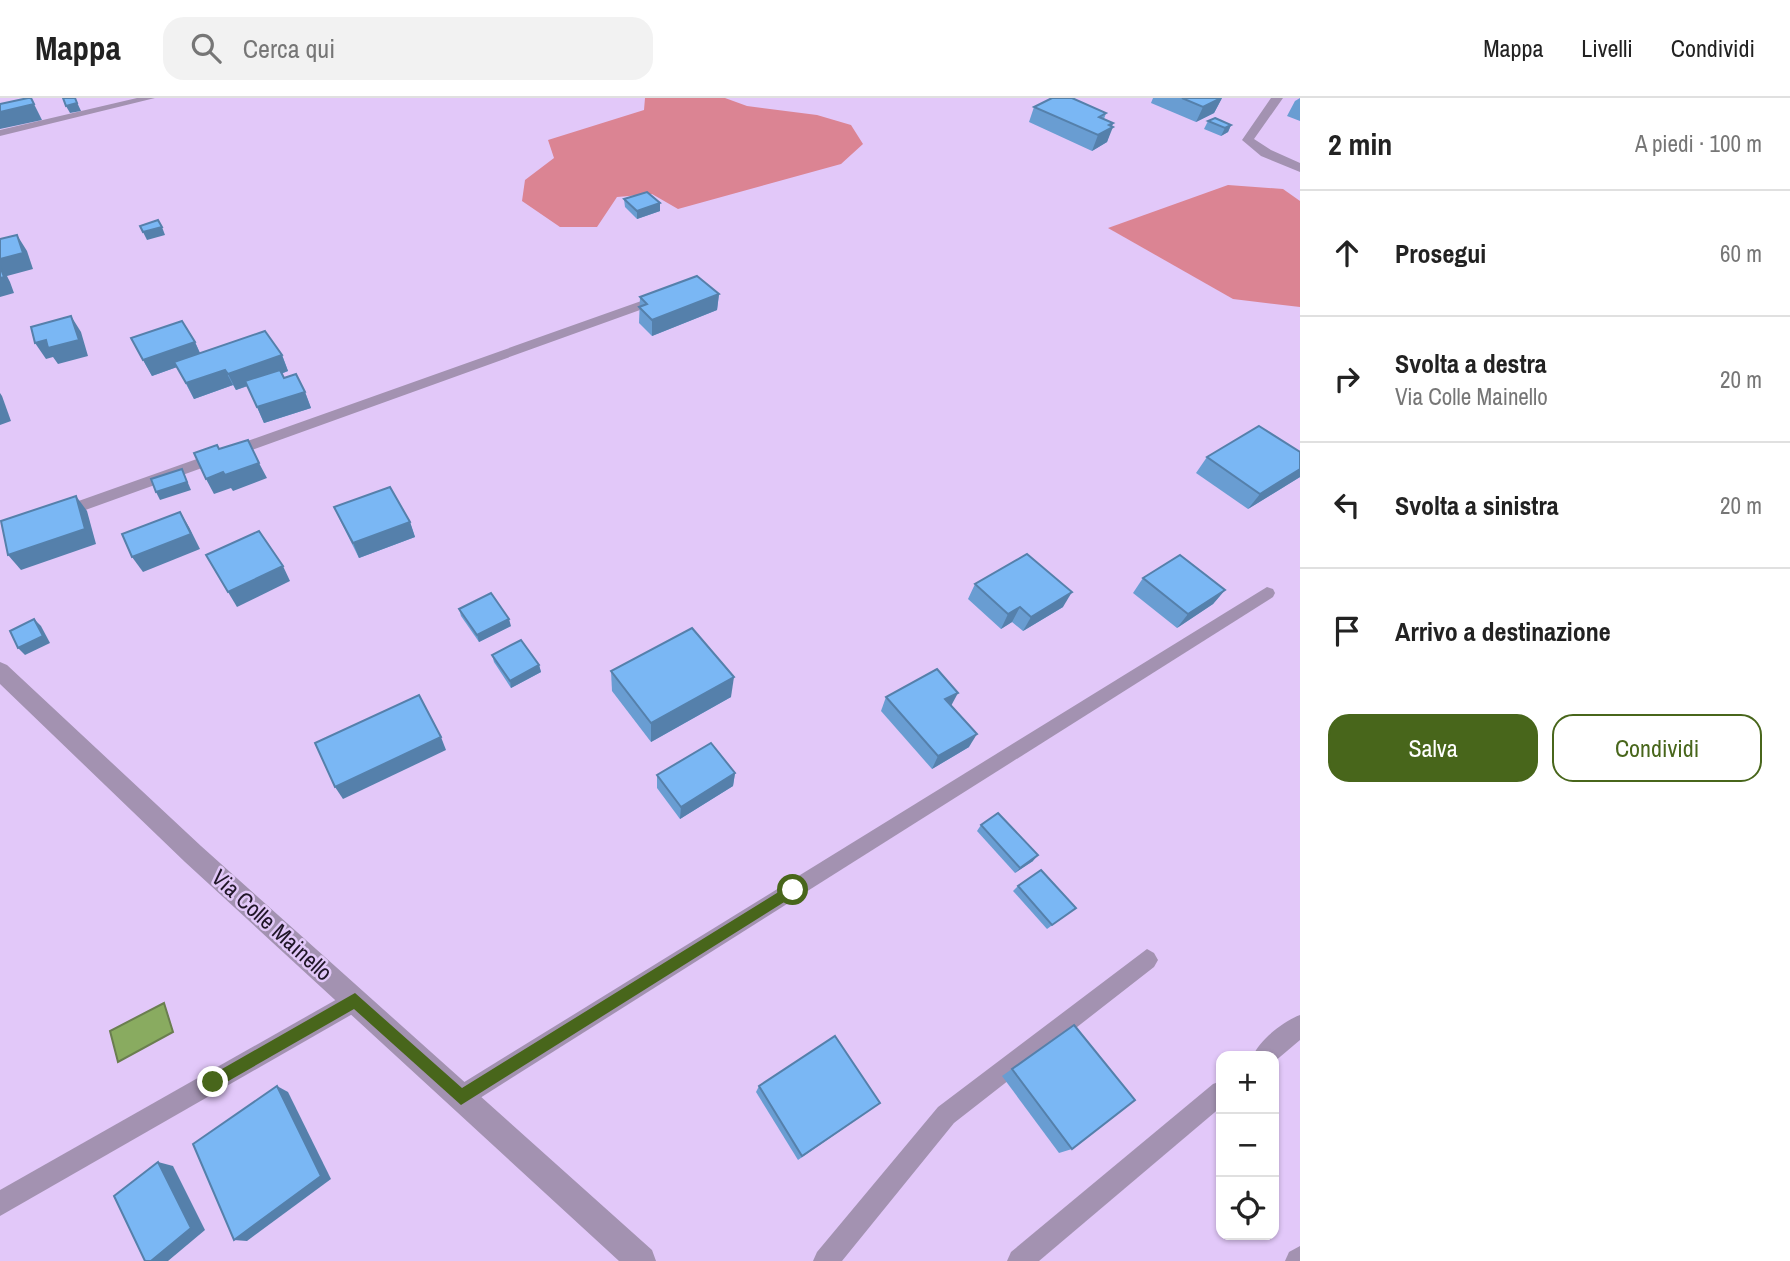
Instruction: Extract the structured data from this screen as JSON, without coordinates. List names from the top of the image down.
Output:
{
  "streets": {
    "street": ["Via Colle Mainello"]
  },
  "page": {
    "header": "Mappa",
    "search": "Cerca qui",
    "nav": ["Mappa", "Livelli", "Condividi"],
    "heading": ["2 min", "A piedi · 100 m"],
    "list": [
      ["Prosegui", "60 m"],
      ["Svolta a destra", "Via Colle Mainello", "20 m"],
      ["Svolta a sinistra", "20 m"],
      "Arrivo a destinazione"
    ],
    "buttons": ["Salva", "Condividi"],
    "map_buttons": ["+", "−"]
  }
}
